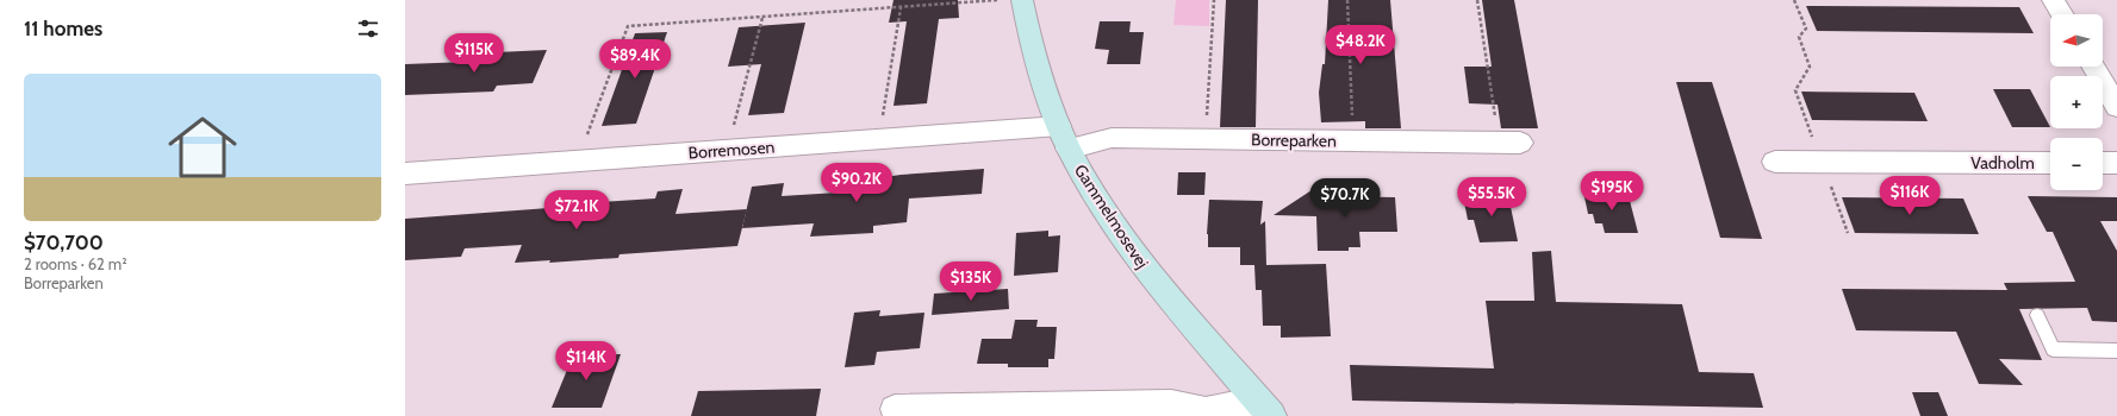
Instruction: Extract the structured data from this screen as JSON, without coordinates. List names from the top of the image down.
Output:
{
  "streets": {
    "street": [
      "Borreparken",
      "Borremosen",
      "Vadholm",
      "Gammelmosevej"
    ]
  },
  "crossings": [
    ["Borreparken", "Borremosen"],
    ["Borreparken", "Gammelmosevej"],
    ["Borremosen", "Gammelmosevej"]
  ],
  "north": "left",
  "page": {
    "heading": "11 homes",
    "map_buttons": ["+", "−"],
    "price": [
      "$48.2K",
      "$115K",
      "$89.4K",
      "$90.2K",
      "$195K",
      "$116K",
      "$55.5K",
      "$70.7K",
      "$72.1K",
      "$135K",
      "$114K"
    ],
    "list": [
      {
        "name": "$70,700",
        "note": "2 rooms · 62 m² · Borreparken"
      }
    ]
  }
}
